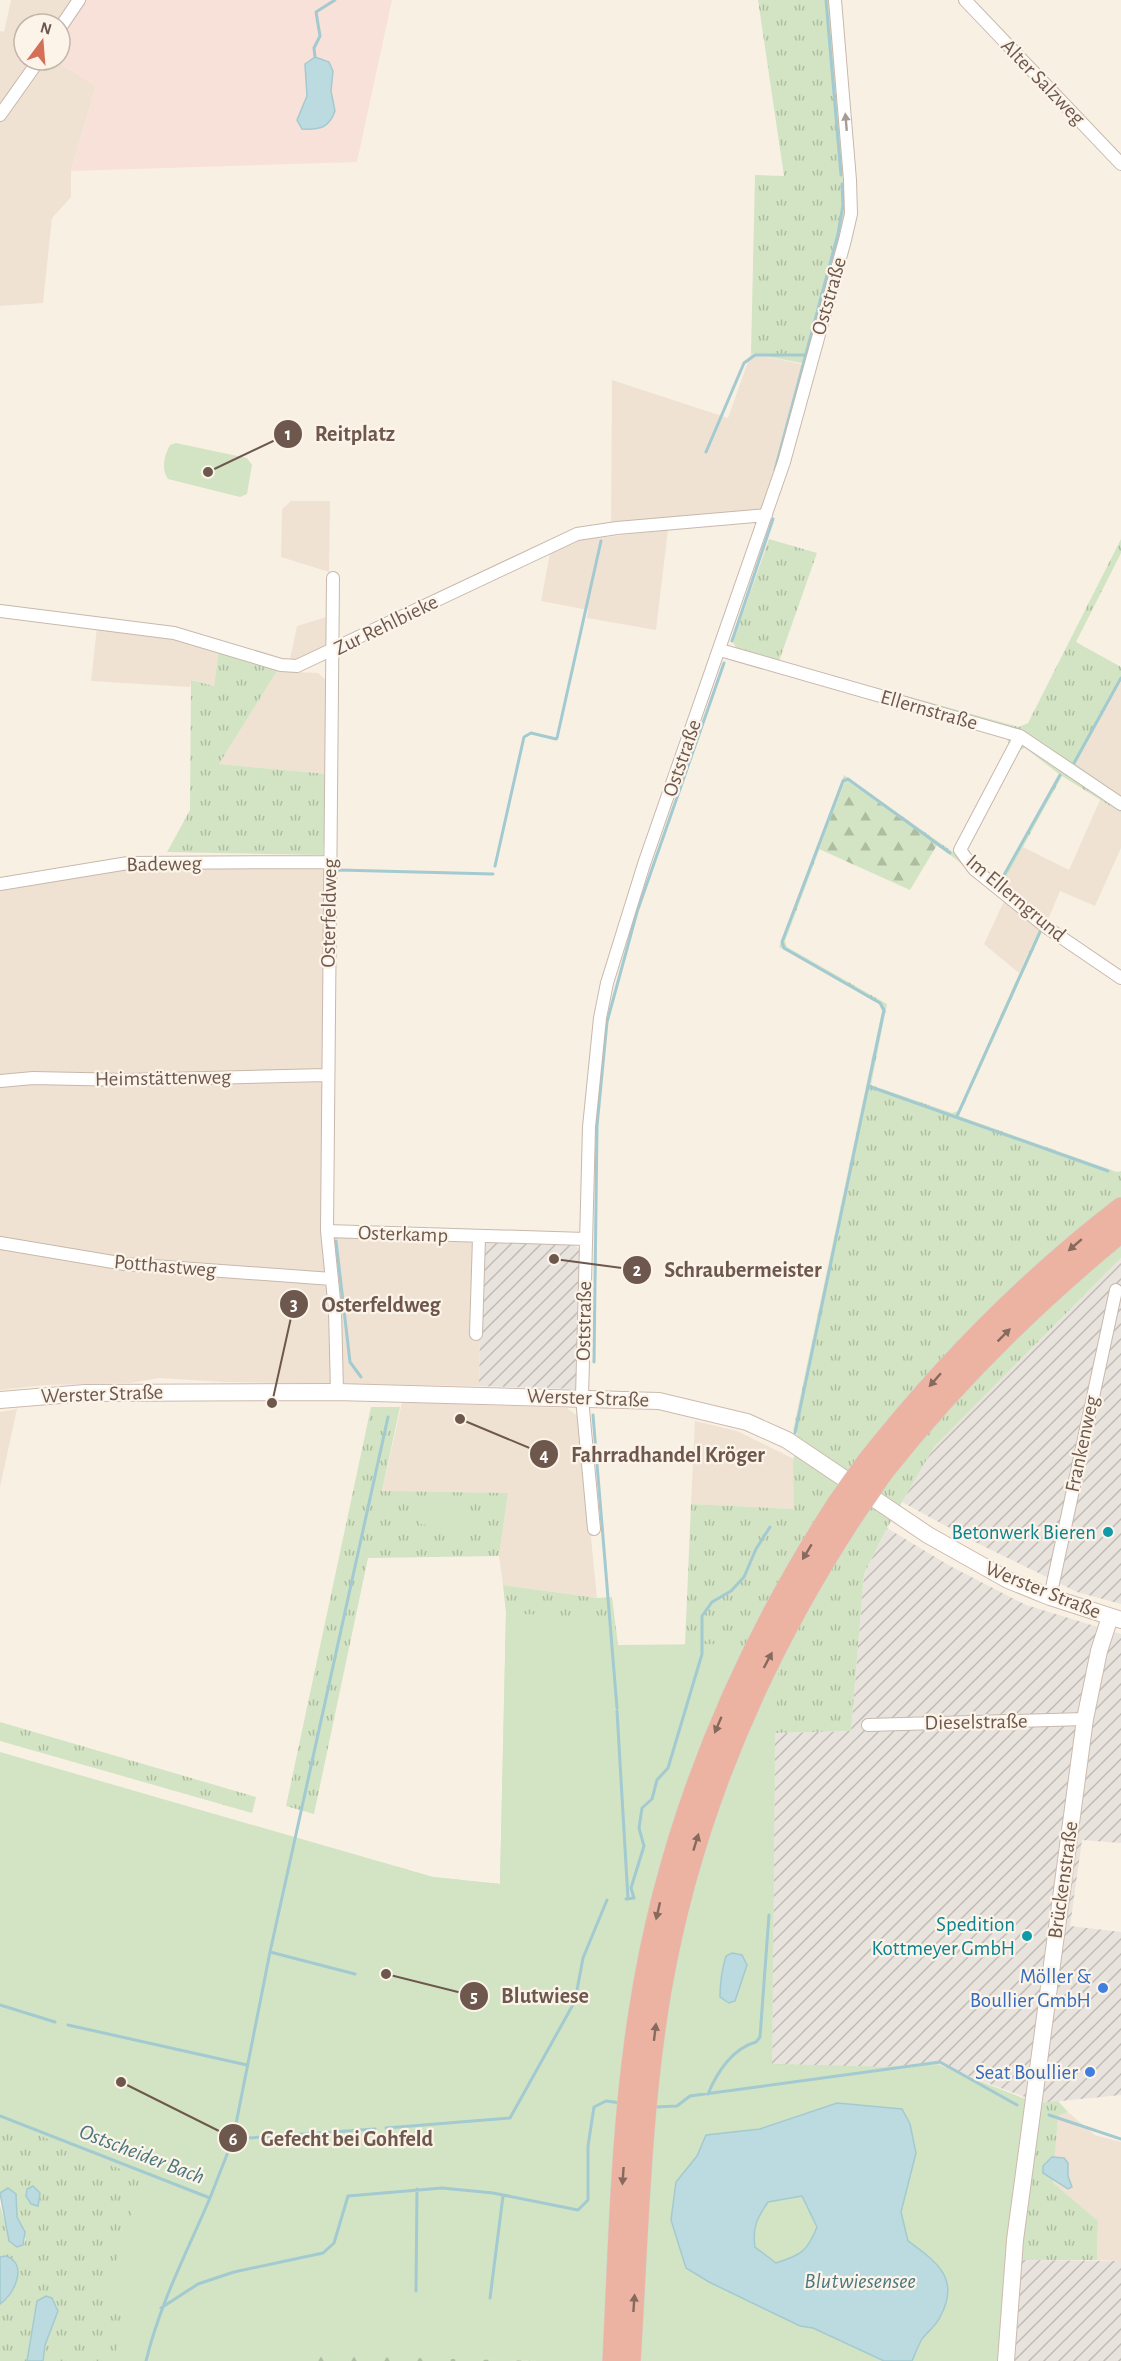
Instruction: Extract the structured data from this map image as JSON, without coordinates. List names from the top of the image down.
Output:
{
  "streets": {
    "main road": ["Werster Straße", "Brückenstraße"],
    "street": [
      "Alter Salzweg",
      "Oststraße",
      "Zur Rehlbieke",
      "Ellernstraße",
      "Badeweg",
      "Im Ellerngrund",
      "Osterfeldweg",
      "Heimstättenweg",
      "Osterkamp",
      "Potthastweg",
      "Frankenweg",
      "Dieselstraße"
    ]
  },
  "crossings": [
    ["Oststraße", "Zur Rehlbieke"],
    ["Oststraße", "Ellernstraße"],
    ["Oststraße", "Osterkamp"],
    ["Oststraße", "Werster Straße"],
    ["Zur Rehlbieke", "Osterfeldweg"],
    ["Ellernstraße", "Im Ellerngrund"],
    ["Badeweg", "Osterfeldweg"],
    ["Osterfeldweg", "Heimstättenweg"],
    ["Osterfeldweg", "Osterkamp"],
    ["Osterfeldweg", "Potthastweg"],
    ["Osterfeldweg", "Werster Straße"],
    ["Werster Straße", "Frankenweg"],
    ["Werster Straße", "Brückenstraße"],
    ["Dieselstraße", "Brückenstraße"]
  ],
  "water": ["Ostscheider Bach", "Blutwiesensee"],
  "places": [
    "Reitplatz",
    "Schraubermeister",
    "Osterfeldweg",
    "Fahrradhandel Kröger",
    "Betonwerk Bieren",
    "Spedition Kottmeyer GmbH",
    "Blutwiese",
    "Möller & Boullier GmbH",
    "Seat Boullier",
    "Gefecht bei Gohfeld"
  ],
  "north": "top"
}
